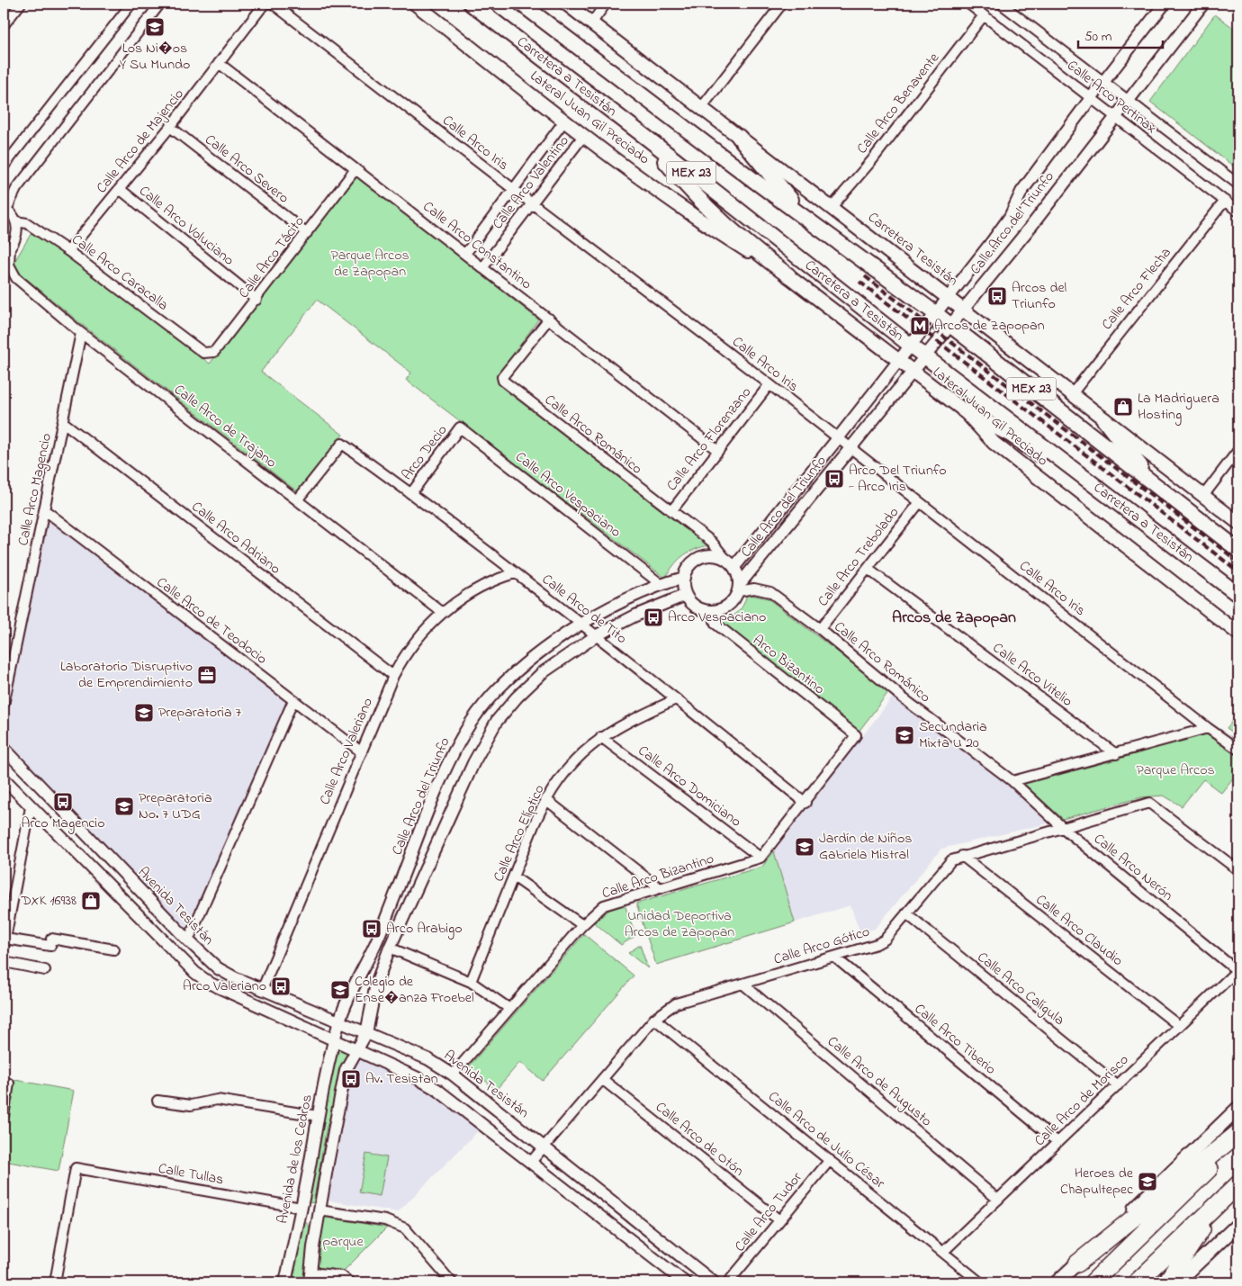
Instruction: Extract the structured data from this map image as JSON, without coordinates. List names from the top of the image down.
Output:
{
  "streets": {
    "main road": [
      "Carretera a Tesistán",
      "Lateral Juan Gil Preciado",
      "MEX 23",
      "Carretera Tesistán"
    ],
    "street": [
      "Calle Arco Pertinax",
      "Calle Arco Benavente",
      "Calle Arco de Majencio",
      "Calle Arco Iris",
      "Calle Arco Severo",
      "Calle Arco Valentino",
      "Calle Arco del Triunfo",
      "Calle Arco Voluciano",
      "Calle Arco Constantino",
      "Calle Arco Tácito",
      "Calle Arco Caracalla",
      "Calle Arco Flecha",
      "Calle Arco de Trajano",
      "Calle Arco Románico",
      "Calle Arco Florenzano",
      "Arco Decio",
      "Calle Arco Magencio",
      "Calle Arco Vespaciano",
      "Calle Arco Adriano",
      "Calle Arco Trebolado",
      "Calle Arco de Tito",
      "Calle Arco de Teodocio",
      "Arco Bizantino",
      "Calle Arco Vitelio",
      "Calle Arco Valeriano",
      "Calle Arco Domiciano",
      "Calle Arco Elíptico",
      "Calle Arco Nerón",
      "Calle Arco Bizantino",
      "Avenida Tesistán",
      "Calle Arco Claudio",
      "Calle Arco Gótico",
      "Calle Arco Calígula",
      "Calle Arco Tiberio",
      "Calle Arco de Augusto",
      "Calle Arco de Morisco",
      "Calle Arco de Otón",
      "Calle Arco de Julio César",
      "Avenida de los Cedros",
      "Calle Tullas",
      "Calle Arco Tudor"
    ]
  },
  "crossings": [
    ["Carretera a Tesistán", "Calle Arco del Triunfo"],
    ["Calle Arco Pertinax", "Calle Arco Benavente"],
    ["Calle Arco Pertinax", "Calle Arco del Triunfo"],
    ["Calle Arco Pertinax", "Calle Arco Flecha"],
    ["Calle Arco Benavente", "Carretera Tesistán"],
    ["Lateral Juan Gil Preciado", "Calle Arco Valentino"],
    ["Lateral Juan Gil Preciado", "Calle Arco del Triunfo"],
    ["Calle Arco de Majencio", "Calle Arco Severo"],
    ["Calle Arco de Majencio", "Calle Arco Voluciano"],
    ["Calle Arco de Majencio", "Calle Arco Constantino"],
    ["Calle Arco de Majencio", "Calle Arco Caracalla"],
    ["Calle Arco Iris", "Calle Arco Valentino"],
    ["Calle Arco Iris", "Calle Arco del Triunfo"],
    ["Calle Arco Iris", "Calle Arco Florenzano"],
    ["Calle Arco Iris", "Calle Arco Trebolado"],
    ["Calle Arco Severo", "Calle Arco Tácito"],
    ["MEX 23", "Calle Arco del Triunfo"],
    ["Calle Arco Valentino", "Calle Arco Constantino"],
    ["Calle Arco del Triunfo", "Carretera Tesistán"],
    ["Calle Arco del Triunfo", "Calle Arco Románico"],
    ["Calle Arco del Triunfo", "Calle Arco Vespaciano"],
    ["Calle Arco del Triunfo", "Calle Arco de Tito"],
    ["Calle Arco del Triunfo", "Arco Bizantino"],
    ["Calle Arco del Triunfo", "Avenida Tesistán"],
    ["Calle Arco del Triunfo", "Avenida de los Cedros"],
    ["Calle Arco Voluciano", "Calle Arco Tácito"],
    ["Calle Arco Constantino", "Calle Arco Tácito"],
    ["Calle Arco Constantino", "Calle Arco Románico"],
    ["Calle Arco Constantino", "Calle Arco Florenzano"],
    ["Carretera Tesistán", "Calle Arco Flecha"],
    ["Calle Arco Tácito", "Calle Arco Caracalla"],
    ["Calle Arco de Trajano", "Calle Arco Magencio"],
    ["Calle Arco de Trajano", "Calle Arco de Tito"],
    ["Calle Arco de Trajano", "Calle Arco Valeriano"],
    ["Calle Arco Románico", "Calle Arco Florenzano"],
    ["Calle Arco Románico", "Calle Arco Trebolado"],
    ["Calle Arco Románico", "Arco Bizantino"],
    ["Calle Arco Románico", "Calle Arco Nerón"],
    ["Arco Decio", "Calle Arco Vespaciano"],
    ["Arco Decio", "Calle Arco de Tito"],
    ["Calle Arco Magencio", "Calle Arco Adriano"],
    ["Calle Arco Magencio", "Calle Arco de Teodocio"],
    ["Calle Arco Adriano", "Calle Arco Valeriano"],
    ["Calle Arco Trebolado", "Calle Arco Vitelio"],
    ["Calle Arco de Tito", "Arco Bizantino"],
    ["Calle Arco de Tito", "Calle Arco Valeriano"],
    ["Calle Arco de Tito", "Calle Arco Elíptico"],
    ["Calle Arco de Teodocio", "Calle Arco Valeriano"],
    ["Calle Arco Valeriano", "Avenida Tesistán"],
    ["Calle Arco Domiciano", "Calle Arco Elíptico"],
    ["Calle Arco Domiciano", "Calle Arco Bizantino"],
    ["Calle Arco Nerón", "Calle Arco Gótico"],
    ["Calle Arco Nerón", "Calle Arco de Morisco"],
    ["Calle Arco Bizantino", "Avenida Tesistán"],
    ["Avenida Tesistán", "Calle Arco Gótico"],
    ["Calle Arco Claudio", "Calle Arco Gótico"],
    ["Calle Arco Claudio", "Calle Arco de Morisco"],
    ["Calle Arco Gótico", "Calle Arco Calígula"],
    ["Calle Arco Gótico", "Calle Arco Tiberio"],
    ["Calle Arco Gótico", "Calle Arco de Augusto"],
    ["Calle Arco Gótico", "Calle Arco de Otón"],
    ["Calle Arco Gótico", "Calle Arco de Julio César"],
    ["Calle Arco Calígula", "Calle Arco de Morisco"],
    ["Calle Arco Tiberio", "Calle Arco de Morisco"],
    ["Calle Arco de Augusto", "Calle Arco de Morisco"],
    ["Calle Arco de Morisco", "Calle Arco de Julio César"],
    ["Calle Arco de Otón", "Calle Arco Tudor"],
    ["Calle Arco de Julio César", "Calle Arco Tudor"],
    ["Avenida de los Cedros", "Calle Tullas"]
  ],
  "districts": ["Arcos de Zapopan"],
  "parks": [
    "Parque Arcos de Zapopan",
    "Parque Arcos",
    "Unidad Deportiva Arcos de Zapopan",
    "parque"
  ],
  "places": {
    "school or university": [
      "Los Ni�os Y Su Mundo",
      "Preparatoria 7",
      "Secundaria Mixta U 20",
      "Preparatoria No. 7 UDG",
      "Jardín de Niños Gabriela Mistral",
      "Colegio de Ense�anza Froebel",
      "Heroes de Chapultepec"
    ],
    "bus stop": [
      "Arcos del Triunfo",
      "Arco Del Triunfo - Arco Iris",
      "Arco Vespaciano",
      "Arco Magencio",
      "Arco Arabigo",
      "Arco Valeriano",
      "Av. Tesistan"
    ],
    "metro station": ["Arcos de Zapopan"],
    "shop": ["La Madriguera Hosting", "DXK 16938"],
    "office": ["Laboratorio Disruptivo de Emprendimiento"]
  },
  "scale_bar": "50 m"
}
